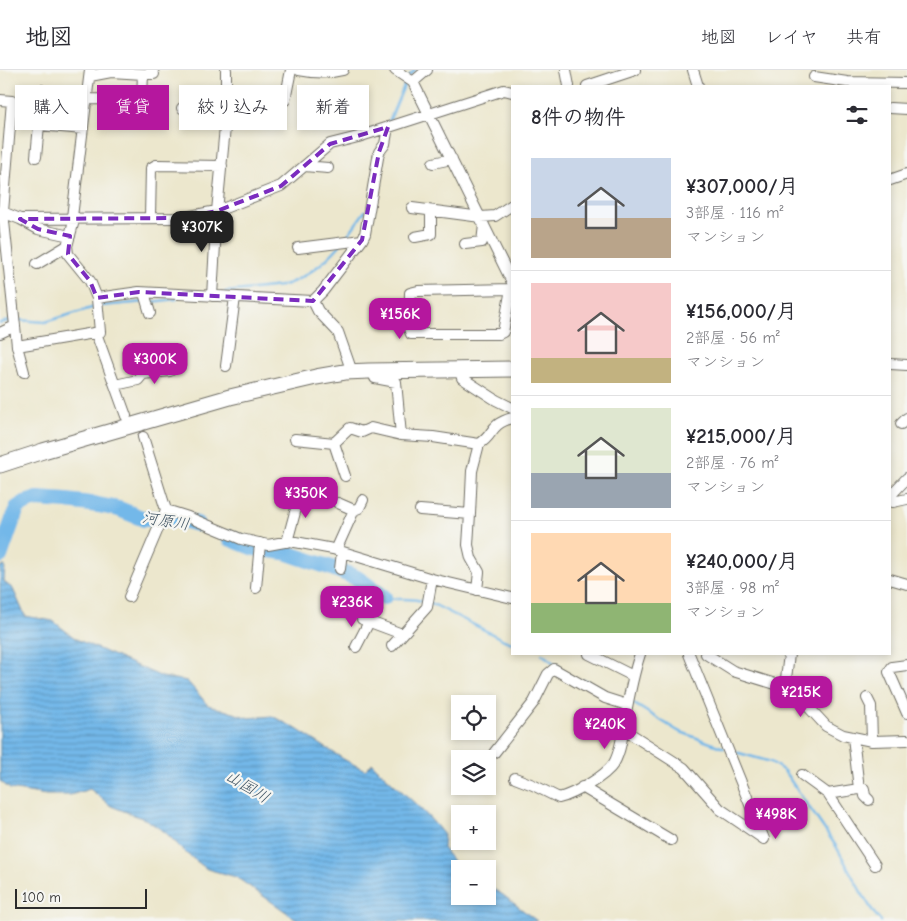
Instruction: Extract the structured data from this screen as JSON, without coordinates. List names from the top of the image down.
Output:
{
  "water": ["河原川", "山国川"],
  "scale_bar": "100 m",
  "page": {
    "header": "地図",
    "nav": ["地図", "レイヤ", "共有"],
    "chip": [
      "購入",
      "賃貸",
      "絞り込み",
      "新着"
    ],
    "heading": "8件の物件",
    "list": [
      {
        "name": "¥307,000/月",
        "note": "3部屋 · 116 m² · マンション"
      },
      {
        "name": "¥156,000/月",
        "note": "2部屋 · 56 m² · マンション"
      },
      {
        "name": "¥215,000/月",
        "note": "2部屋 · 76 m² · マンション"
      },
      {
        "name": "¥240,000/月",
        "note": "3部屋 · 98 m² · マンション"
      }
    ],
    "price": [
      "¥307K",
      "¥156K",
      "¥300K",
      "¥350K",
      "¥236K",
      "¥215K",
      "¥240K",
      "¥498K"
    ],
    "map_buttons": ["+", "−"],
    "scale": "100 m"
  }
}
